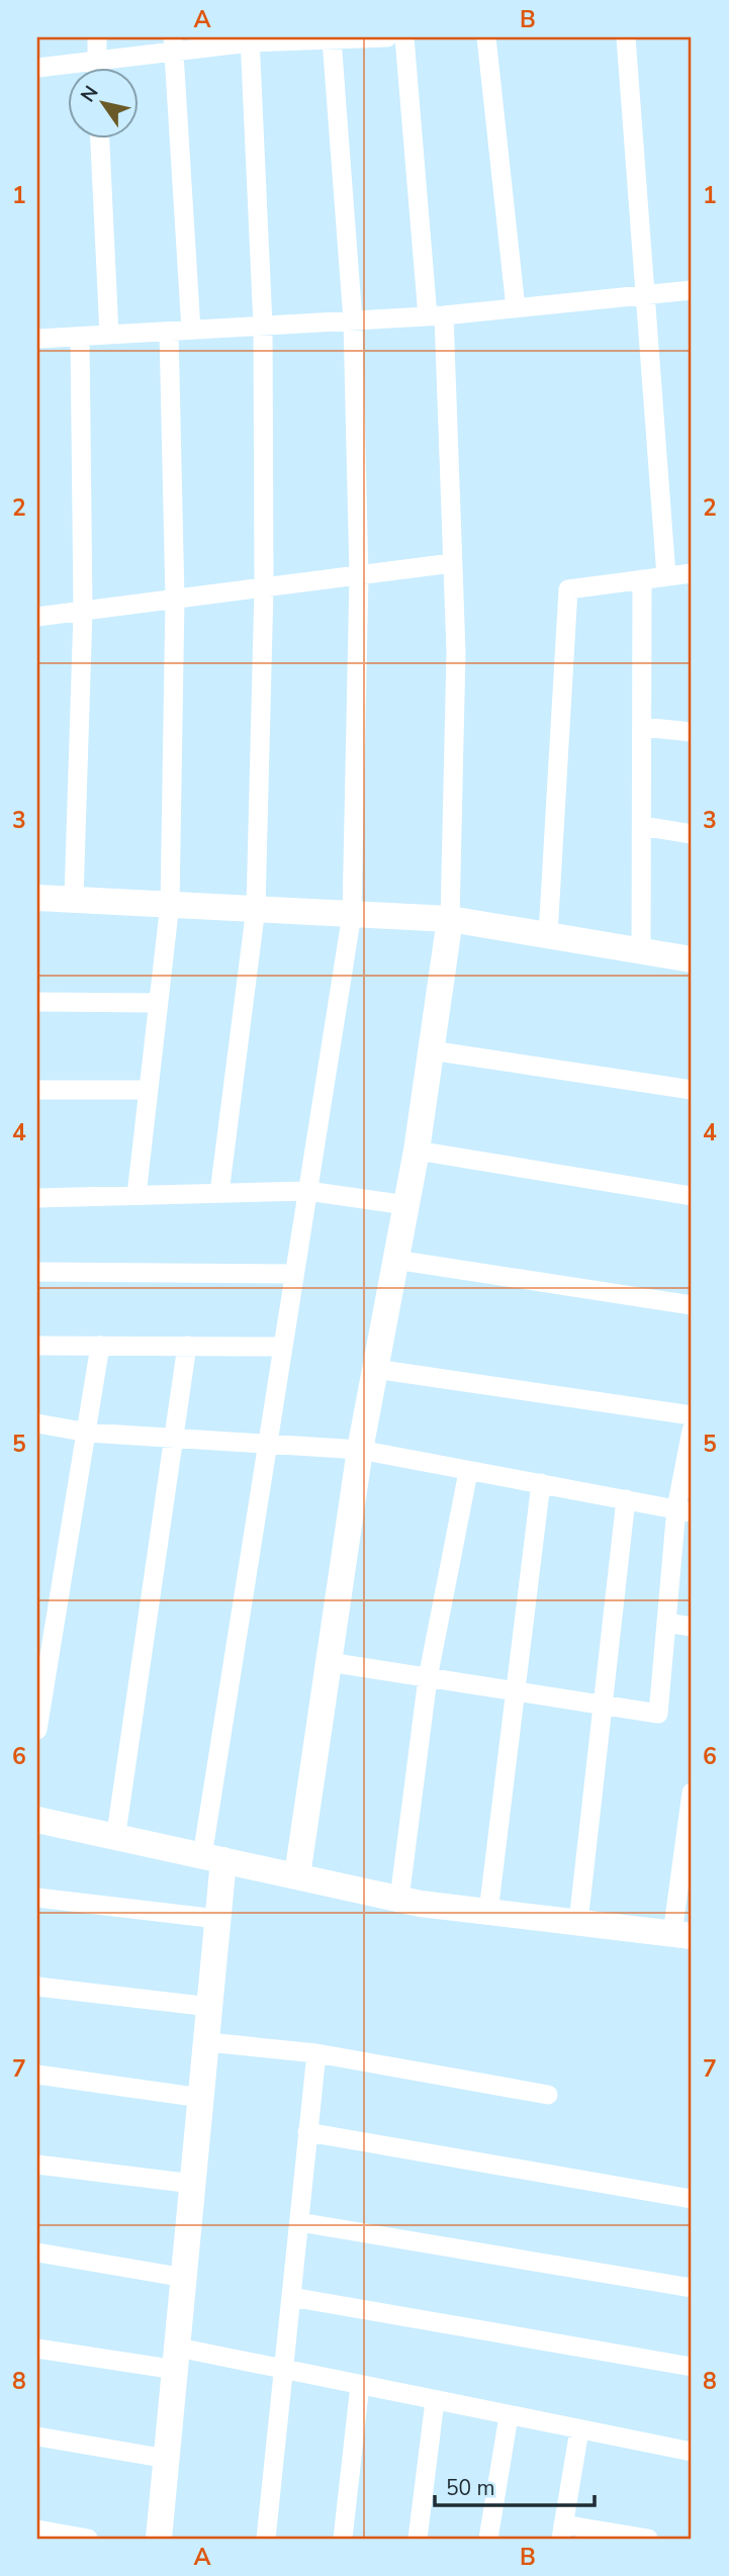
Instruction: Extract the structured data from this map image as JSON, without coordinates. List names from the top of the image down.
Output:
{
  "scale_bar": "50 m",
  "north": "top left",
  "grid": {
    "columns": ["A", "B"],
    "rows": [
      "1",
      "2",
      "3",
      "4",
      "5",
      "6",
      "7",
      "8"
    ]
  }
}
